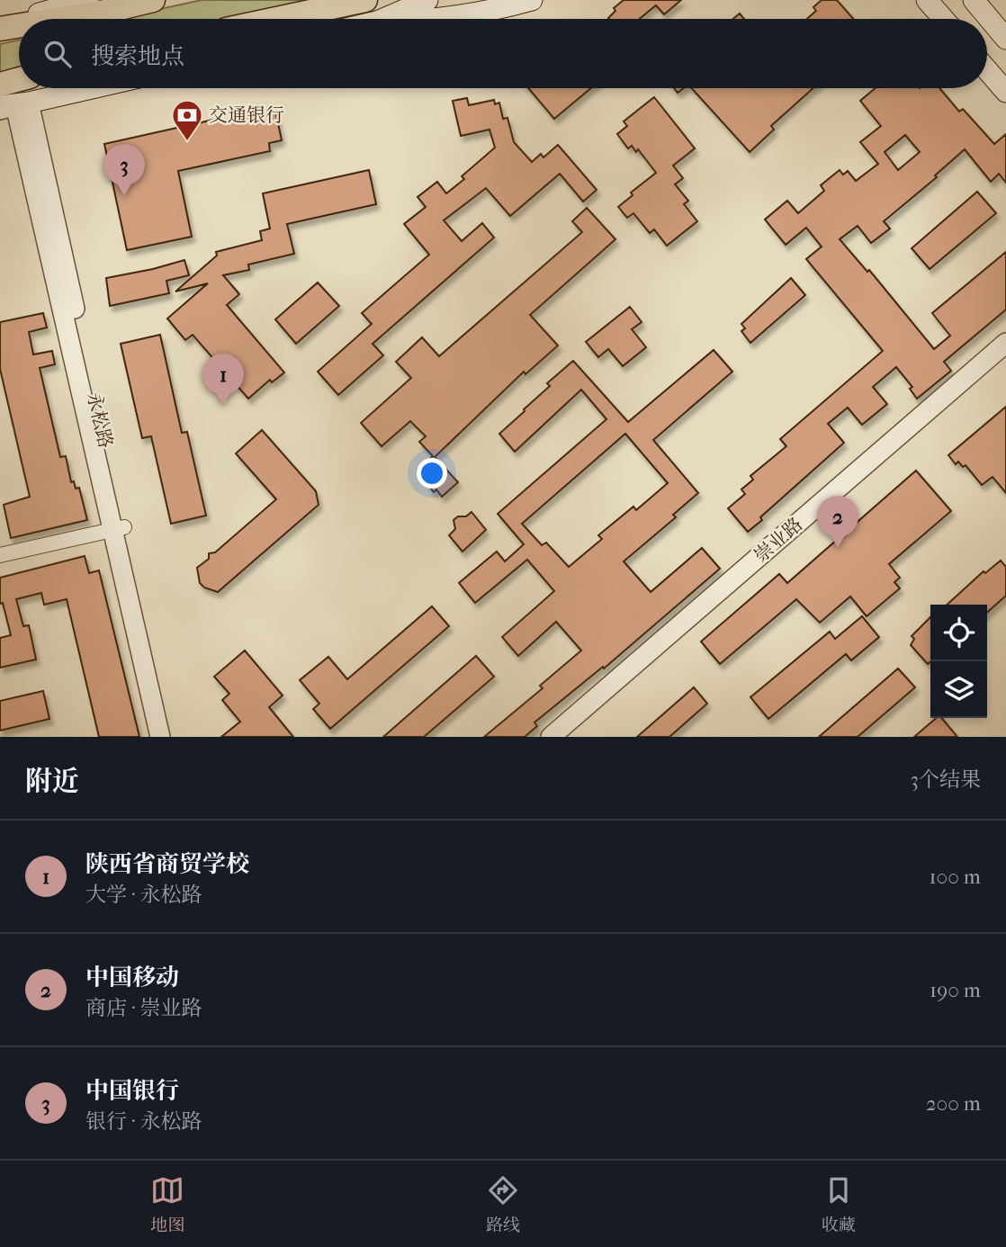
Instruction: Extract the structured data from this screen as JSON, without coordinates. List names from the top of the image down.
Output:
{
  "streets": {
    "street": ["永松路", "崇业路"]
  },
  "places": {
    "bank": ["交通银行"]
  },
  "page": {
    "search": "搜索地点",
    "pins": ["3", "1", "2"],
    "heading": ["附近", "3个结果"],
    "list": [
      {
        "mark": "1",
        "name": "陕西省商贸学校",
        "note": "大学 · 永松路",
        "value": "100 m"
      },
      {
        "mark": "2",
        "name": "中国移动",
        "note": "商店 · 崇业路",
        "value": "190 m"
      },
      {
        "mark": "3",
        "name": "中国银行",
        "note": "银行 · 永松路",
        "value": "200 m"
      }
    ],
    "nav": ["地图", "路线", "收藏"]
  }
}
